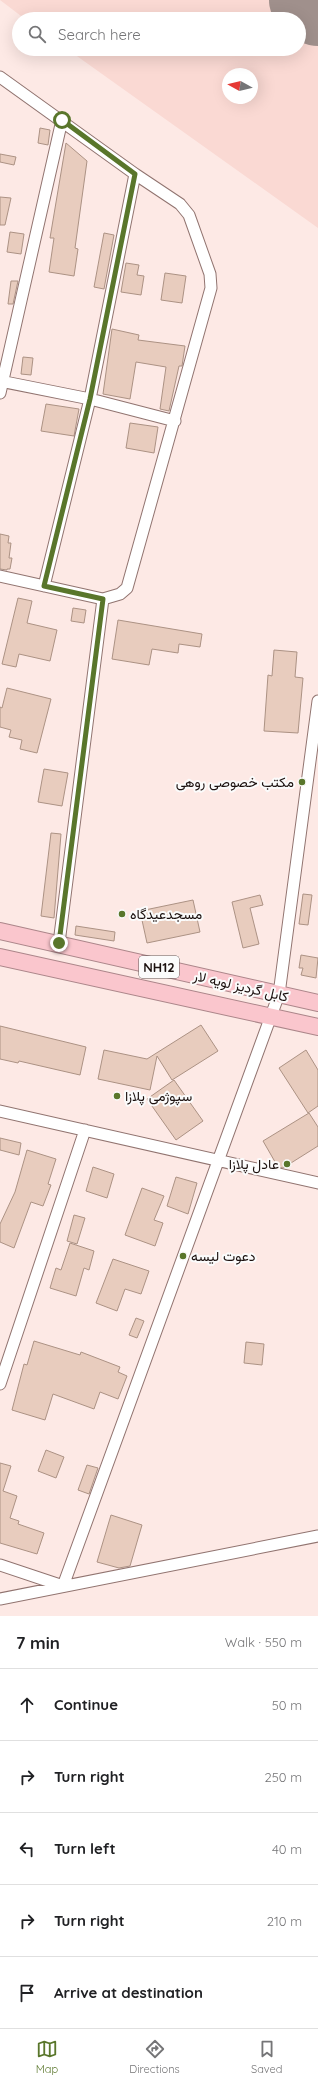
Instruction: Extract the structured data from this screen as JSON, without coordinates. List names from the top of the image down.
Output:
{
  "streets": {
    "highway": ["NH12", "کابل گردیز لویه لار"]
  },
  "places": [
    "مکتب خصوصی روهی",
    "مسجدعیدگاه",
    "سپوژمی پلازا",
    "عادل پلازا",
    "دعوت لیسه"
  ],
  "north": "left",
  "page": {
    "search": "Search here",
    "heading": ["7 min", "Walk · 550 m"],
    "list": [
      ["Continue", "50 m"],
      ["Turn right", "250 m"],
      ["Turn left", "40 m"],
      ["Turn right", "210 m"],
      "Arrive at destination"
    ],
    "nav": ["Map", "Directions", "Saved"]
  }
}
